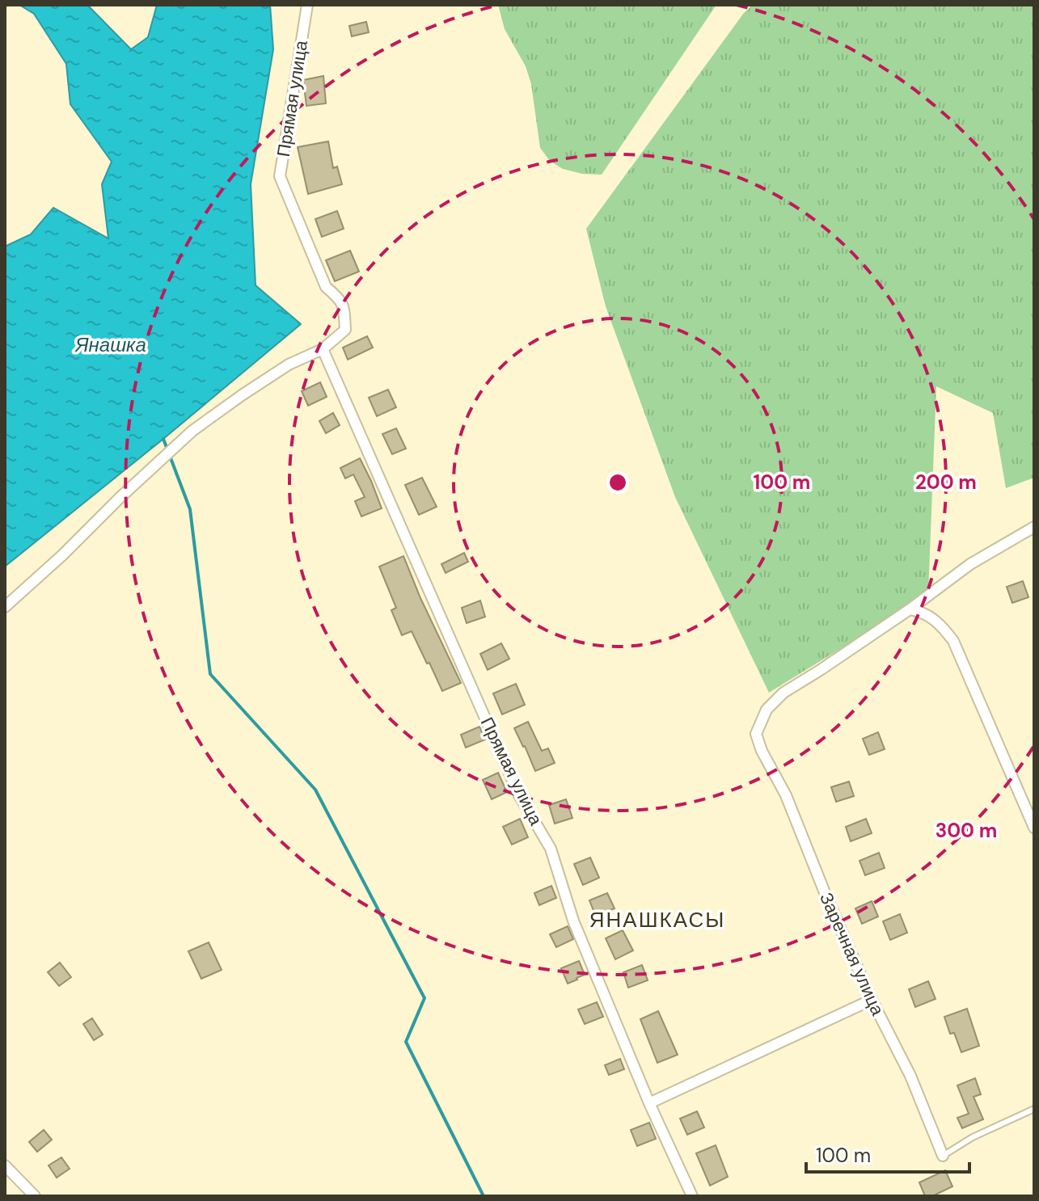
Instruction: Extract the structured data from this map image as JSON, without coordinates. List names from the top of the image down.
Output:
{
  "streets": {
    "street": ["Прямая улица", "Заречная улица"]
  },
  "districts": ["ЯНАШКАСЫ"],
  "water": ["Янашка"],
  "scale_bar": "100 m",
  "rings": ["100 m", "200 m", "300 m"]
}
